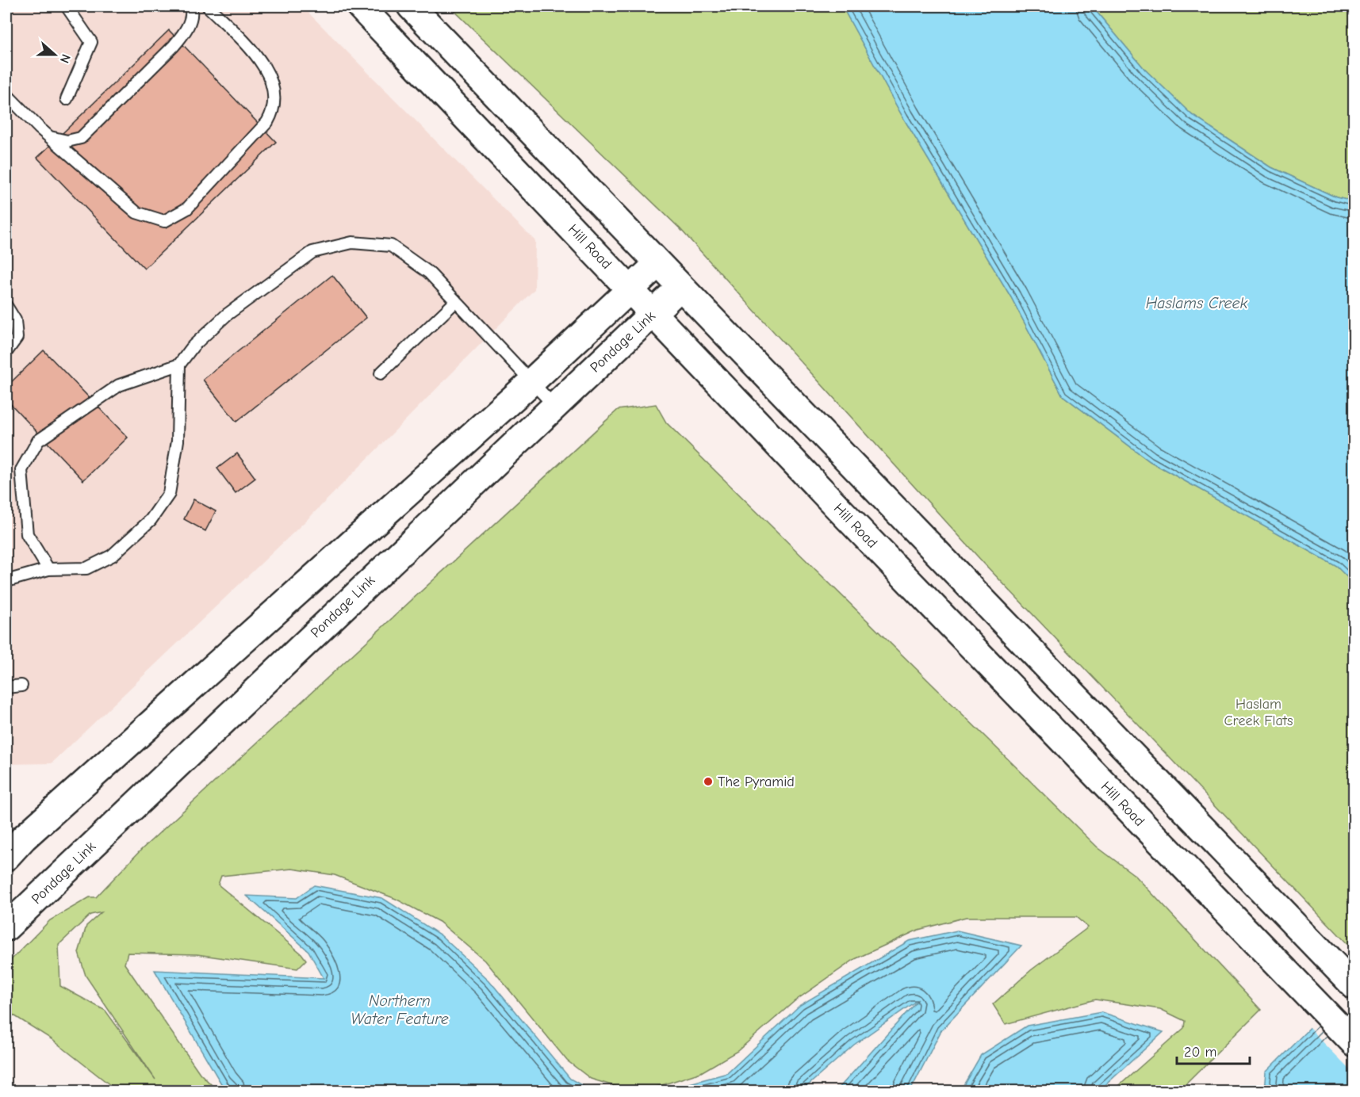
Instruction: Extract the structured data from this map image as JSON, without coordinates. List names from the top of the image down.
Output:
{
  "streets": {
    "main road": ["Hill Road", "Pondage Link"]
  },
  "crossings": [
    ["Hill Road", "Pondage Link"]
  ],
  "water": ["Haslams Creek", "Northern Water Feature"],
  "parks": ["Haslam Creek Flats"],
  "places": ["The Pyramid"],
  "scale_bar": "20 m",
  "north": "right"
}
